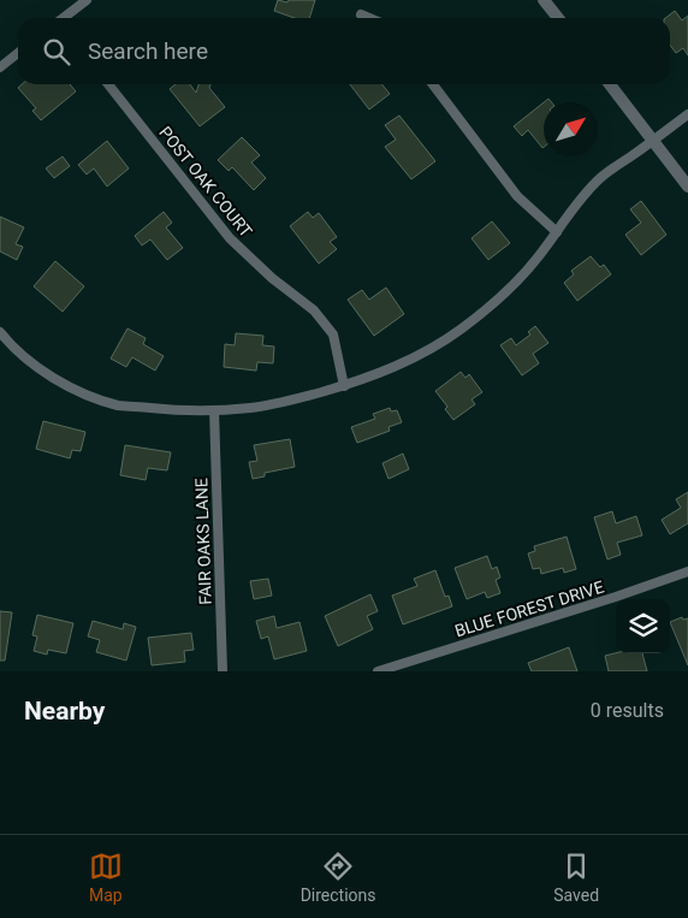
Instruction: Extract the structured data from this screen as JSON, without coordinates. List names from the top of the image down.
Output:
{
  "streets": {
    "street": ["POST OAK COURT", "FAIR OAKS LANE", "BLUE FOREST DRIVE"]
  },
  "north": "top right",
  "page": {
    "search": "Search here",
    "heading": ["Nearby", "0 results"],
    "nav": ["Map", "Directions", "Saved"]
  }
}
